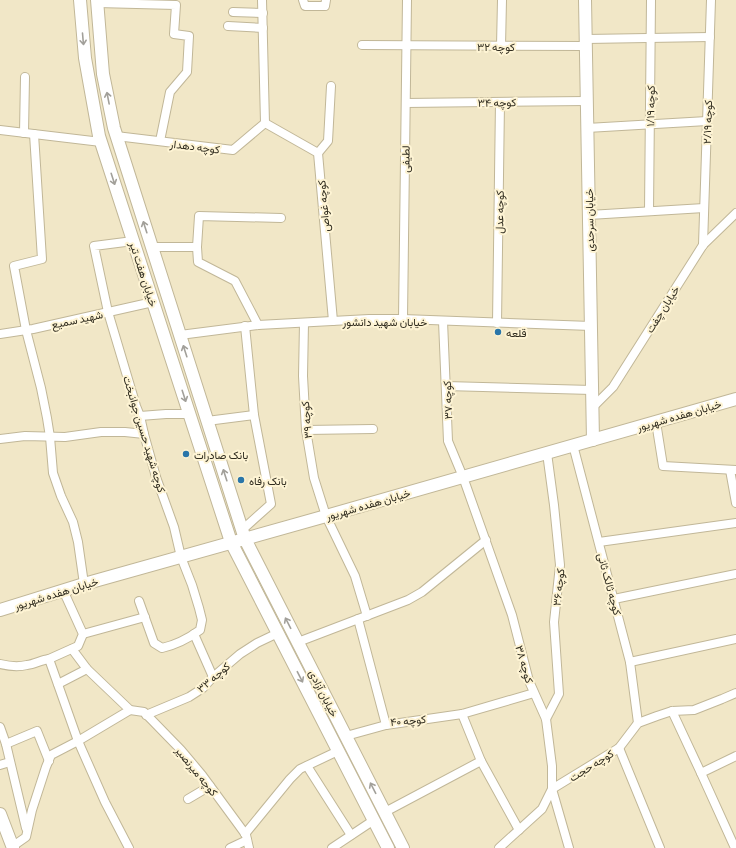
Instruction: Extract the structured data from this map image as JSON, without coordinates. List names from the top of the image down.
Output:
{
  "streets": {
    "street": [
      "کوچه ۳۲",
      "کوچه ۳۴",
      "کوچه ۱/۱۹",
      "کوچه ۲/۱۹",
      "کوچه دهدار",
      "لطیفی",
      "کوچه غواص",
      "کوچه عدل",
      "خیابان سرحدی",
      "خیابان هفت تیر",
      "خیابان چفت",
      "شهید سمیع",
      "خیابان شهید دانشور",
      "کوچه ۳۷",
      "خیابان هفده شهریور",
      "کوچه ۳۹",
      "کوچه شهید حسین جوانبخت",
      "کوچه ثالک ثانی",
      "کوچه ۳۶",
      "کوچه ۳۸",
      "کوچه ۳۳",
      "خیابان آزادی",
      "کوچه ۴۰",
      "کوچه حجت",
      "کوچه میرنصیر"
    ]
  },
  "crossings": [
    ["کوچه ۳۲", "کوچه ۱/۱۹"],
    ["کوچه ۳۲", "کوچه ۲/۱۹"],
    ["کوچه ۳۲", "لطیفی"],
    ["کوچه ۳۲", "خیابان سرحدی"],
    ["کوچه ۳۴", "لطیفی"],
    ["کوچه ۳۴", "کوچه عدل"],
    ["کوچه ۳۴", "خیابان سرحدی"],
    ["کوچه ۲/۱۹", "خیابان چفت"],
    ["کوچه دهدار", "خیابان هفت تیر"],
    ["لطیفی", "خیابان شهید دانشور"],
    ["کوچه غواص", "خیابان شهید دانشور"],
    ["کوچه عدل", "خیابان شهید دانشور"],
    ["خیابان سرحدی", "خیابان چفت"],
    ["خیابان سرحدی", "خیابان شهید دانشور"],
    ["خیابان سرحدی", "خیابان هفده شهریور"],
    ["خیابان هفت تیر", "شهید سمیع"],
    ["خیابان هفت تیر", "خیابان شهید دانشور"],
    ["خیابان هفت تیر", "خیابان هفده شهریور"],
    ["خیابان هفت تیر", "کوچه شهید حسین جوانبخت"],
    ["خیابان هفت تیر", "خیابان آزادی"],
    ["شهید سمیع", "کوچه شهید حسین جوانبخت"],
    ["خیابان شهید دانشور", "کوچه ۳۷"],
    ["خیابان شهید دانشور", "کوچه ۳۹"],
    ["کوچه ۳۷", "خیابان هفده شهریور"],
    ["کوچه ۳۷", "کوچه ۳۸"],
    ["خیابان هفده شهریور", "کوچه ۳۹"],
    ["خیابان هفده شهریور", "کوچه شهید حسین جوانبخت"],
    ["خیابان هفده شهریور", "کوچه ثالک ثانی"],
    ["خیابان هفده شهریور", "کوچه ۳۶"],
    ["خیابان هفده شهریور", "کوچه ۳۸"],
    ["خیابان هفده شهریور", "خیابان آزادی"],
    ["کوچه ثالک ثانی", "کوچه حجت"],
    ["کوچه ۳۶", "کوچه ۳۸"],
    ["کوچه ۳۸", "کوچه ۴۰"],
    ["کوچه ۳۸", "کوچه حجت"],
    ["کوچه ۳۳", "خیابان آزادی"],
    ["کوچه ۳۳", "کوچه میرنصیر"]
  ],
  "places": ["قلعه", "بانک صادرات", "بانک رفاه"]
}
